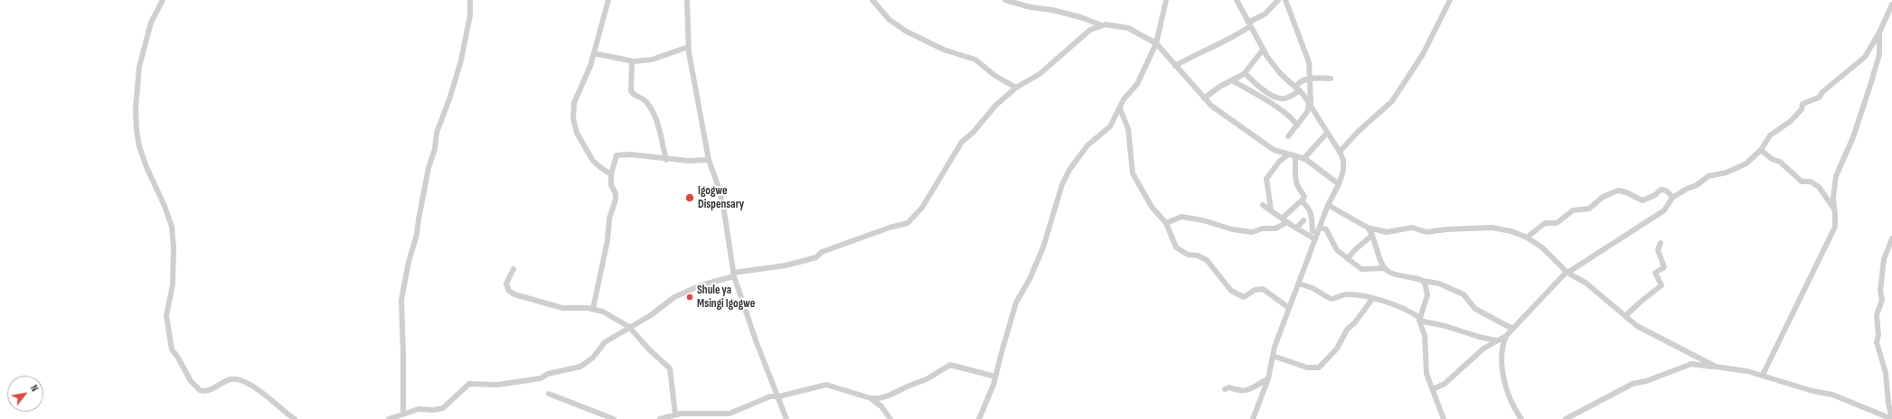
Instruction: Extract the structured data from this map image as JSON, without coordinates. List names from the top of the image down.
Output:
{
  "places": ["Igogwe Dispensary", "Shule ya Msingi Igogwe"],
  "north": "top right"
}
